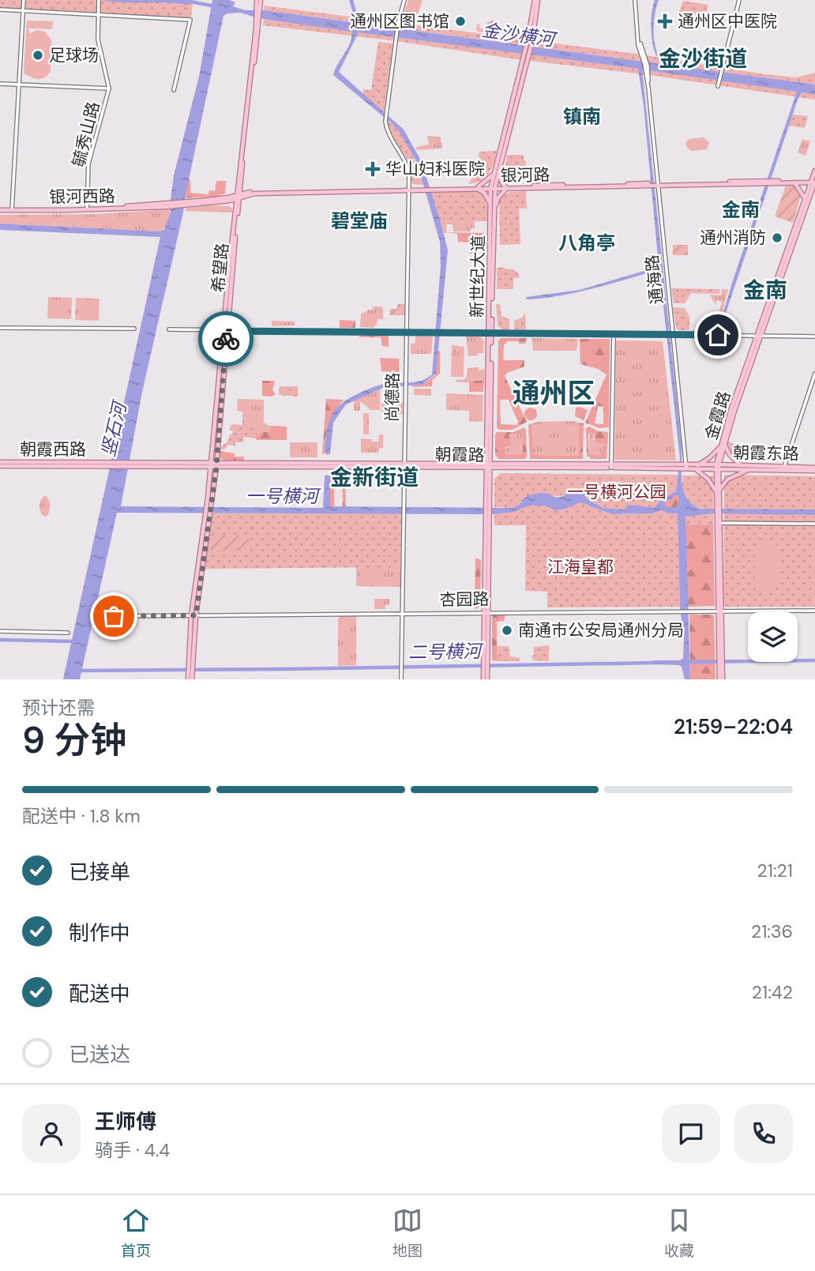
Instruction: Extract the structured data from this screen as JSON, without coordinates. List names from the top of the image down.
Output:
{
  "streets": {
    "main road": [
      "银河路",
      "银河西路",
      "希望路",
      "新世纪大道",
      "金霞路",
      "朝霞西路",
      "朝霞东路",
      "朝霞路"
    ],
    "street": [
      "毓秀山路",
      "通海路",
      "尚德路",
      "杏园路"
    ]
  },
  "crossings": [
    ["毓秀山路", "银河西路"],
    ["银河路", "银河西路"],
    ["银河路", "希望路"],
    ["银河路", "新世纪大道"],
    ["银河路", "通海路"],
    ["银河路", "尚德路"],
    ["银河路", "金霞路"],
    ["银河西路", "希望路"],
    ["希望路", "朝霞路"],
    ["希望路", "杏园路"],
    ["新世纪大道", "朝霞路"],
    ["新世纪大道", "杏园路"],
    ["通海路", "朝霞路"],
    ["尚德路", "朝霞路"],
    ["尚德路", "杏园路"],
    ["金霞路", "朝霞东路"],
    ["金霞路", "朝霞路"],
    ["金霞路", "杏园路"],
    ["朝霞西路", "朝霞路"],
    ["朝霞东路", "朝霞路"]
  ],
  "districts": [
    "金沙街道",
    "镇南",
    "金南",
    "碧堂庙",
    "八角亭",
    "金南",
    "通州区",
    "金新街道"
  ],
  "water": [
    "金沙横河",
    "竖石河",
    "一号横河",
    "二号横河"
  ],
  "parks": ["一号横河公园", "江海皇都"],
  "places": {
    "other": [
      "通州区图书馆",
      "足球场",
      "通州消防",
      "南通市公安局通州分局"
    ],
    "health": ["通州区中医院", "华山妇科医院"]
  },
  "page": {
    "heading": ["9 分钟", "预计还需", "21:59–22:04"],
    "panel": ["王师傅", "骑手 · 4.4"],
    "bar": "配送中 · 1.8 km",
    "list": [
      ["已接单", "21:21"],
      ["制作中", "21:36"],
      ["配送中", "21:42"],
      "已送达"
    ],
    "tabs": ["首页", "地图", "收藏"]
  }
}
